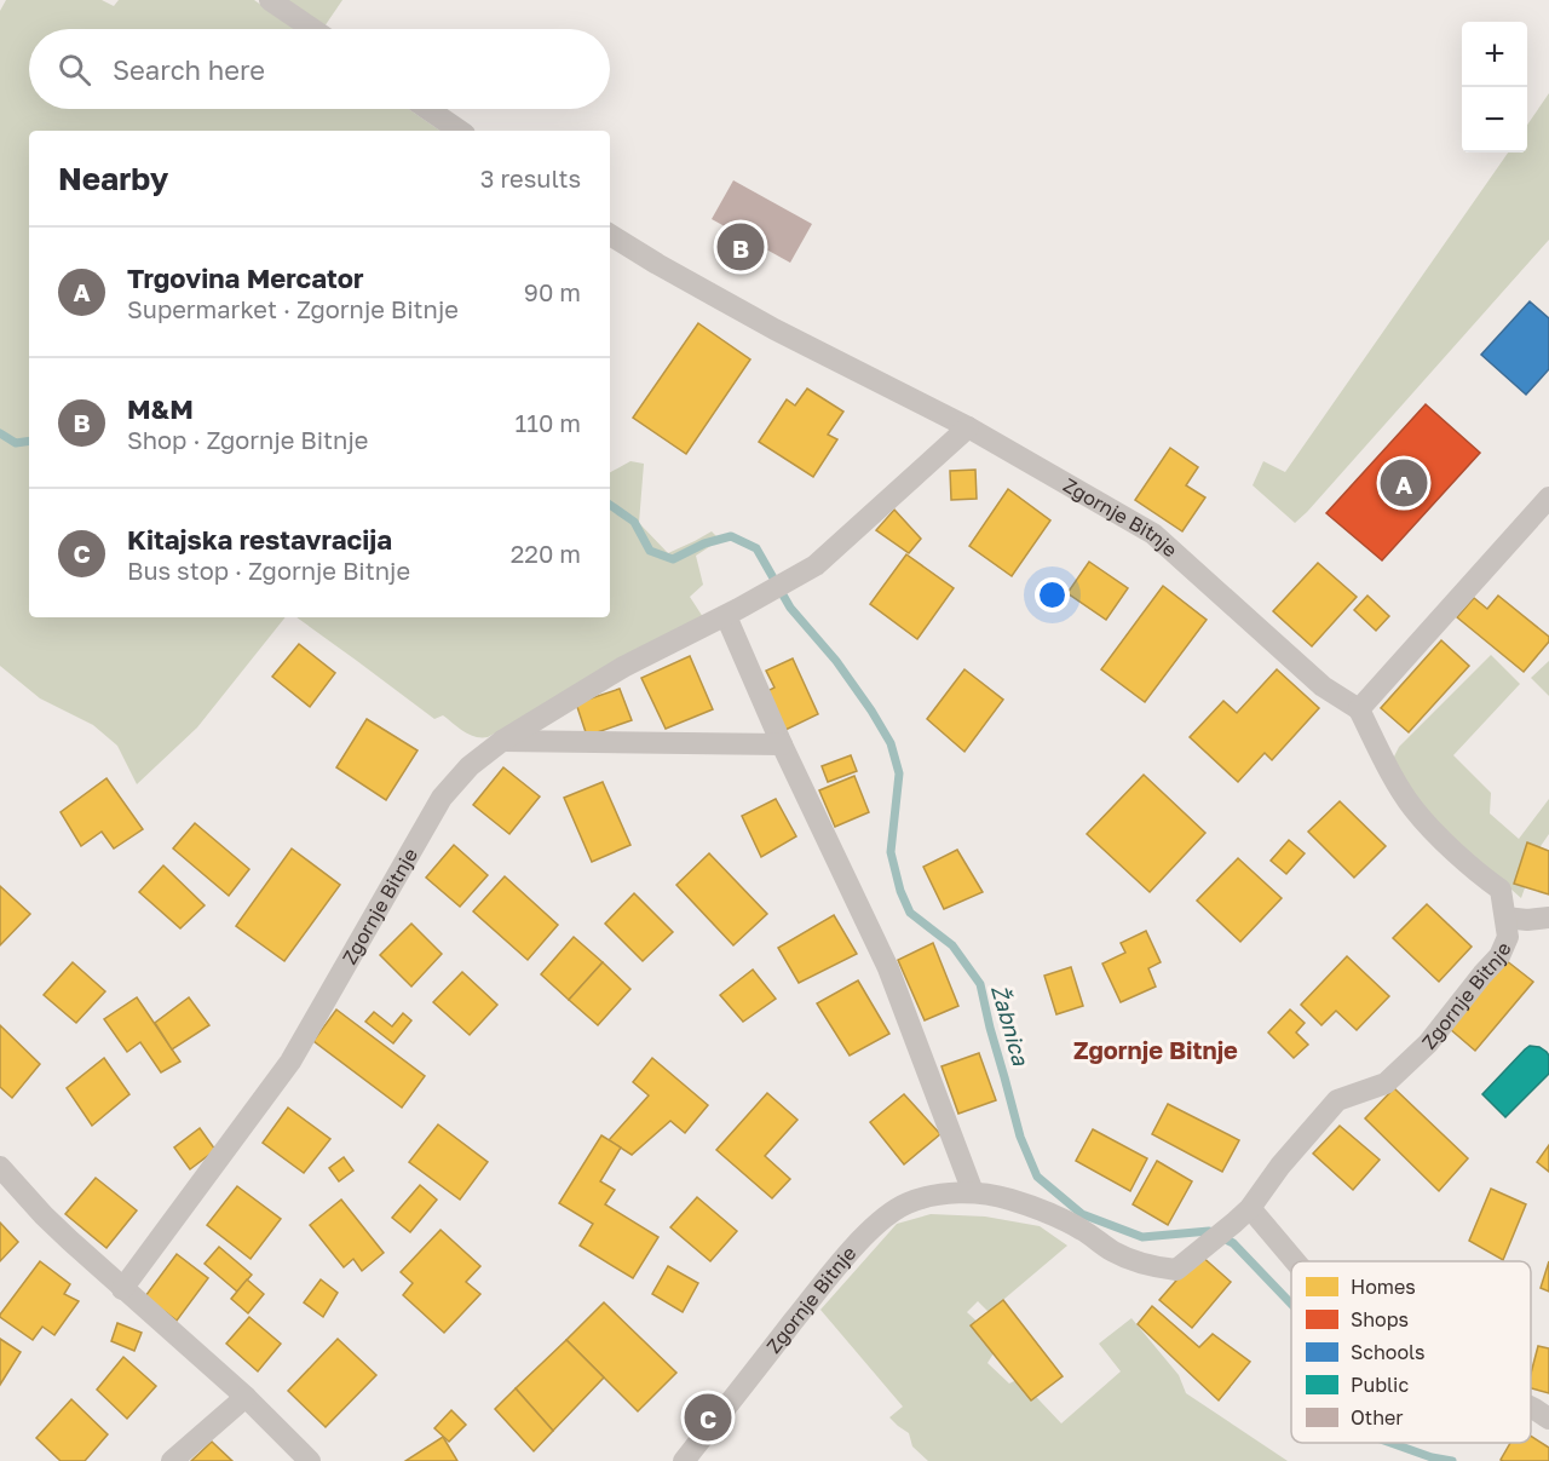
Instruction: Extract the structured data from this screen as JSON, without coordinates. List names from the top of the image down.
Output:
{
  "streets": {
    "street": ["Zgornje Bitnje"]
  },
  "districts": ["Zgornje Bitnje"],
  "water": ["Žabnica"],
  "legend": [
    "Homes",
    "Shops",
    "Schools",
    "Public",
    "Other"
  ],
  "page": {
    "map_buttons": ["+", "−"],
    "search": "Search here",
    "heading": ["Nearby", "3 results"],
    "pins": ["B", "A", "C"],
    "list": [
      {
        "mark": "A",
        "name": "Trgovina Mercator",
        "note": "Supermarket · Zgornje Bitnje",
        "value": "90 m"
      },
      {
        "mark": "B",
        "name": "M&M",
        "note": "Shop · Zgornje Bitnje",
        "value": "110 m"
      },
      {
        "mark": "C",
        "name": "Kitajska restavracija",
        "note": "Bus stop · Zgornje Bitnje",
        "value": "220 m"
      }
    ]
  }
}
